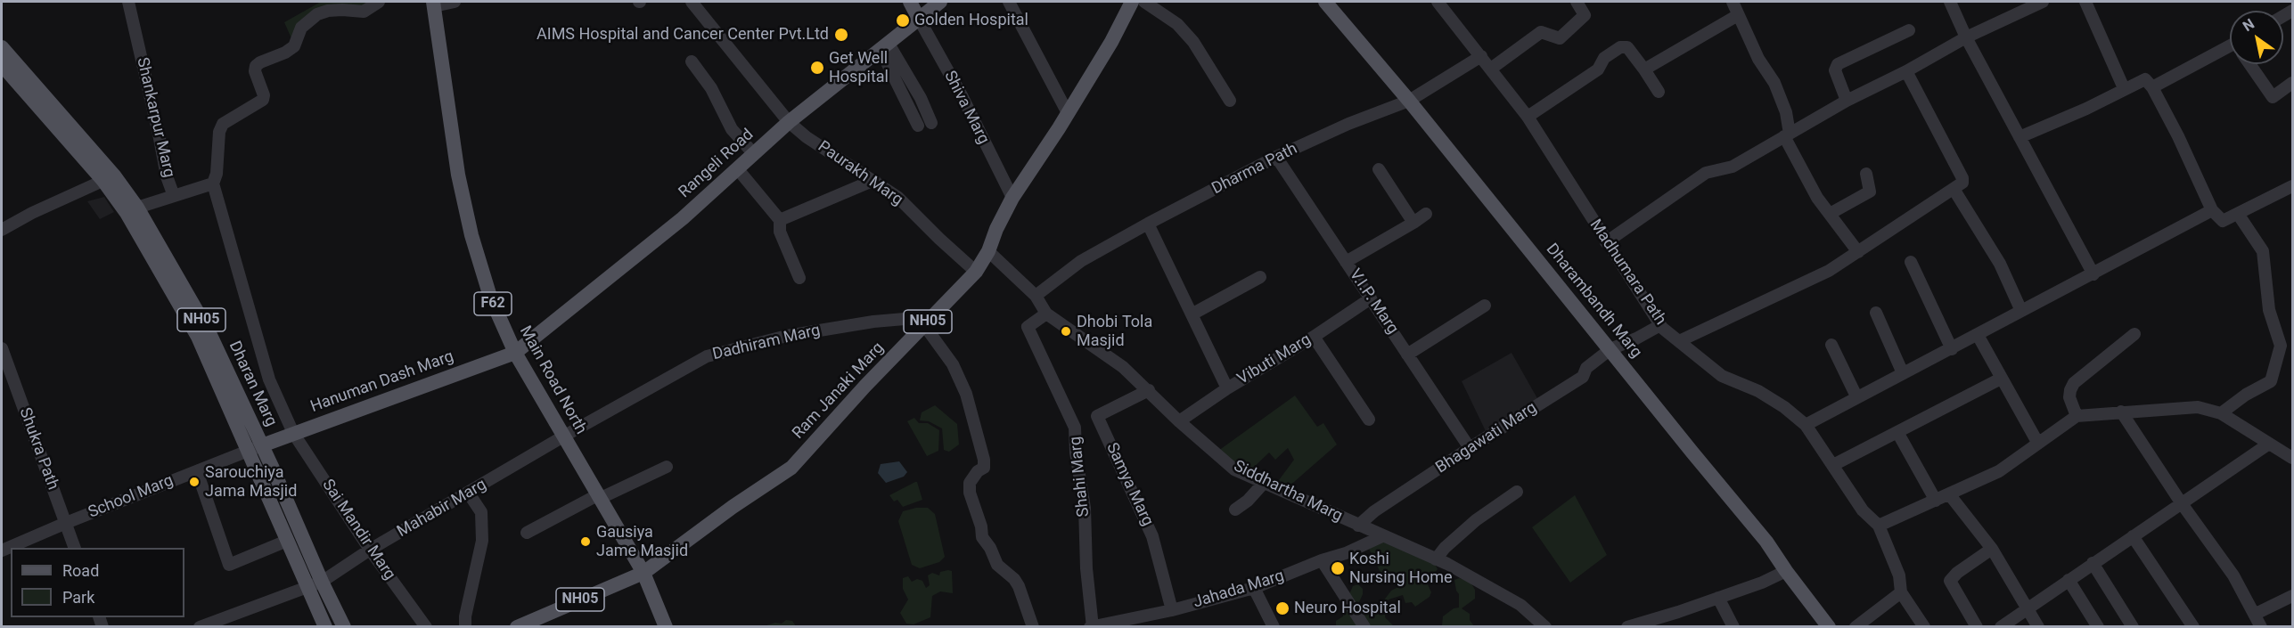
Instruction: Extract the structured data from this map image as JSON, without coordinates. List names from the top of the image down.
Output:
{
  "streets": {
    "main road": [
      "Rangeli Road",
      "Dharambandh Marg",
      "F62",
      "NH05",
      "Main Road North",
      "Hanuman Dash Marg",
      "Dharan Marg",
      "Ram Janaki Marg"
    ],
    "street": [
      "Shiva Marg",
      "Shankarpur Marg",
      "Dharma Path",
      "Paurakh Marg",
      "Madhumara Path",
      "V.I.P. Marg",
      "Dadhiram Marg",
      "Vibuti Marg",
      "Bhagawati Marg",
      "Shukra Path",
      "Shahi Marg",
      "Samya Marg",
      "Siddhartha Marg",
      "School Marg",
      "Mahabir Marg",
      "Sai Mandir Marg",
      "Jahada Marg"
    ]
  },
  "crossings": [
    ["Shiva Marg", "Rangeli Road"],
    ["Shiva Marg", "Ram Janaki Marg"],
    ["Shankarpur Marg", "Dharan Marg"],
    ["Rangeli Road", "Paurakh Marg"],
    ["Rangeli Road", "Main Road North"],
    ["Rangeli Road", "Hanuman Dash Marg"],
    ["Dharma Path", "Madhumara Path"],
    ["Dharma Path", "Dharambandh Marg"],
    ["Dharma Path", "V.I.P. Marg"],
    ["Dharma Path", "Siddhartha Marg"],
    ["Paurakh Marg", "Ram Janaki Marg"],
    ["Madhumara Path", "Bhagawati Marg"],
    ["Dharambandh Marg", "Bhagawati Marg"],
    ["V.I.P. Marg", "Vibuti Marg"],
    ["V.I.P. Marg", "Bhagawati Marg"],
    ["F62", "NH05"],
    ["F62", "Main Road North"],
    ["F62", "Ram Janaki Marg"],
    ["NH05", "Main Road North"],
    ["NH05", "Ram Janaki Marg"],
    ["Dadhiram Marg", "Main Road North"],
    ["Dadhiram Marg", "Ram Janaki Marg"],
    ["Dadhiram Marg", "Mahabir Marg"],
    ["Vibuti Marg", "Siddhartha Marg"],
    ["Main Road North", "Hanuman Dash Marg"],
    ["Main Road North", "Ram Janaki Marg"],
    ["Main Road North", "Mahabir Marg"],
    ["Hanuman Dash Marg", "Dharan Marg"],
    ["Hanuman Dash Marg", "School Marg"],
    ["Hanuman Dash Marg", "Sai Mandir Marg"],
    ["Dharan Marg", "School Marg"],
    ["Dharan Marg", "Mahabir Marg"],
    ["Ram Janaki Marg", "Siddhartha Marg"],
    ["Bhagawati Marg", "Siddhartha Marg"],
    ["Shukra Path", "School Marg"],
    ["Shahi Marg", "Siddhartha Marg"],
    ["Shahi Marg", "Jahada Marg"],
    ["Samya Marg", "Siddhartha Marg"],
    ["Samya Marg", "Jahada Marg"],
    ["Siddhartha Marg", "Jahada Marg"],
    ["Mahabir Marg", "Sai Mandir Marg"]
  ],
  "places": [
    "Golden Hospital",
    "AIMS Hospital and Cancer Center Pvt.Ltd",
    "Get Well Hospital",
    "Dhobi Tola Masjid",
    "Sarouchiya Jama Masjid",
    "Gausiya Jame Masjid",
    "Koshi Nursing Home",
    "Neuro Hospital"
  ],
  "legend": ["Road", "Park"],
  "north": "top left"
}
